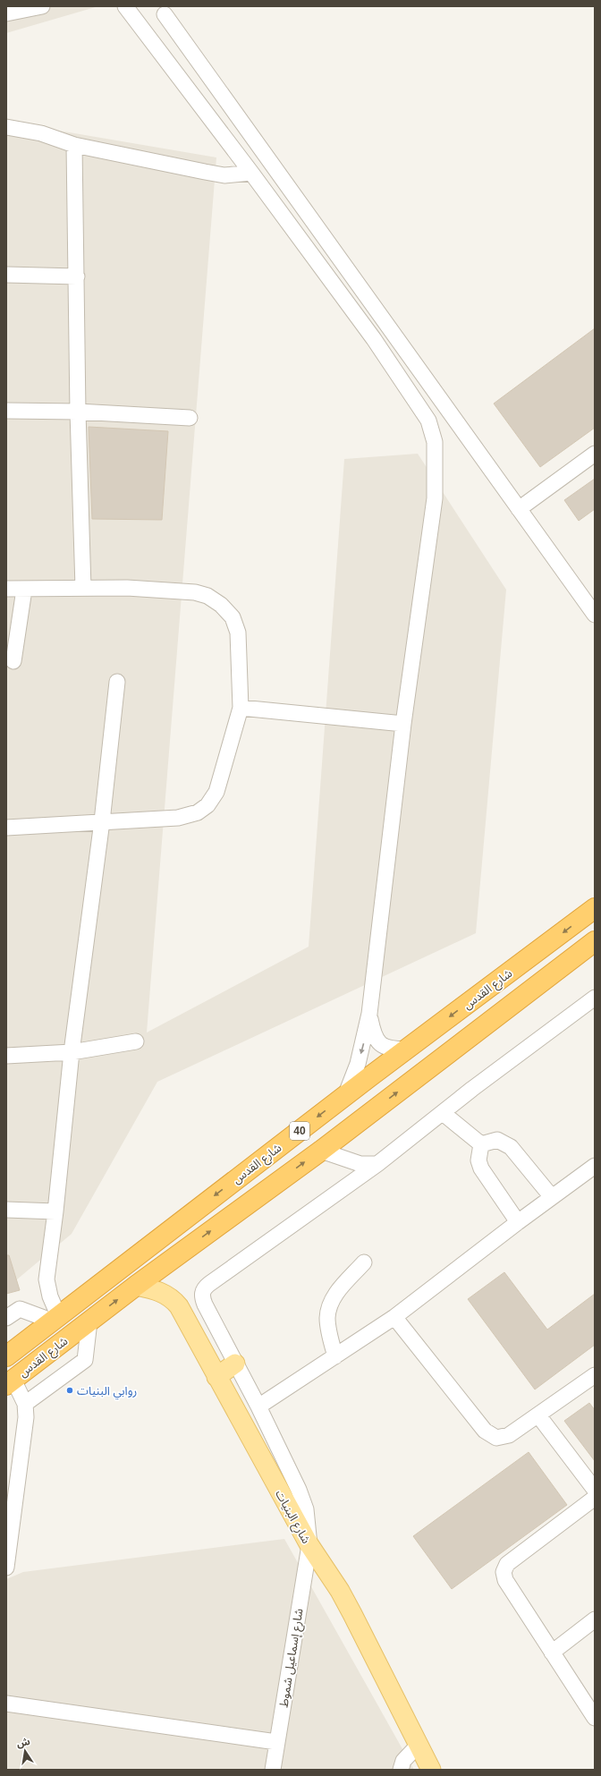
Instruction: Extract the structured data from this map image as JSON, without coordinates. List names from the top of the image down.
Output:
{
  "streets": {
    "highway": ["شارع القدس", "40"],
    "main road": ["شارع البنيات"],
    "street": ["شارع إسماعيل شموط"]
  },
  "crossings": [
    ["شارع القدس", "شارع البنيات"],
    ["شارع البنيات", "شارع إسماعيل شموط"]
  ],
  "places": ["روابي البنيات"],
  "north": "top"
}
